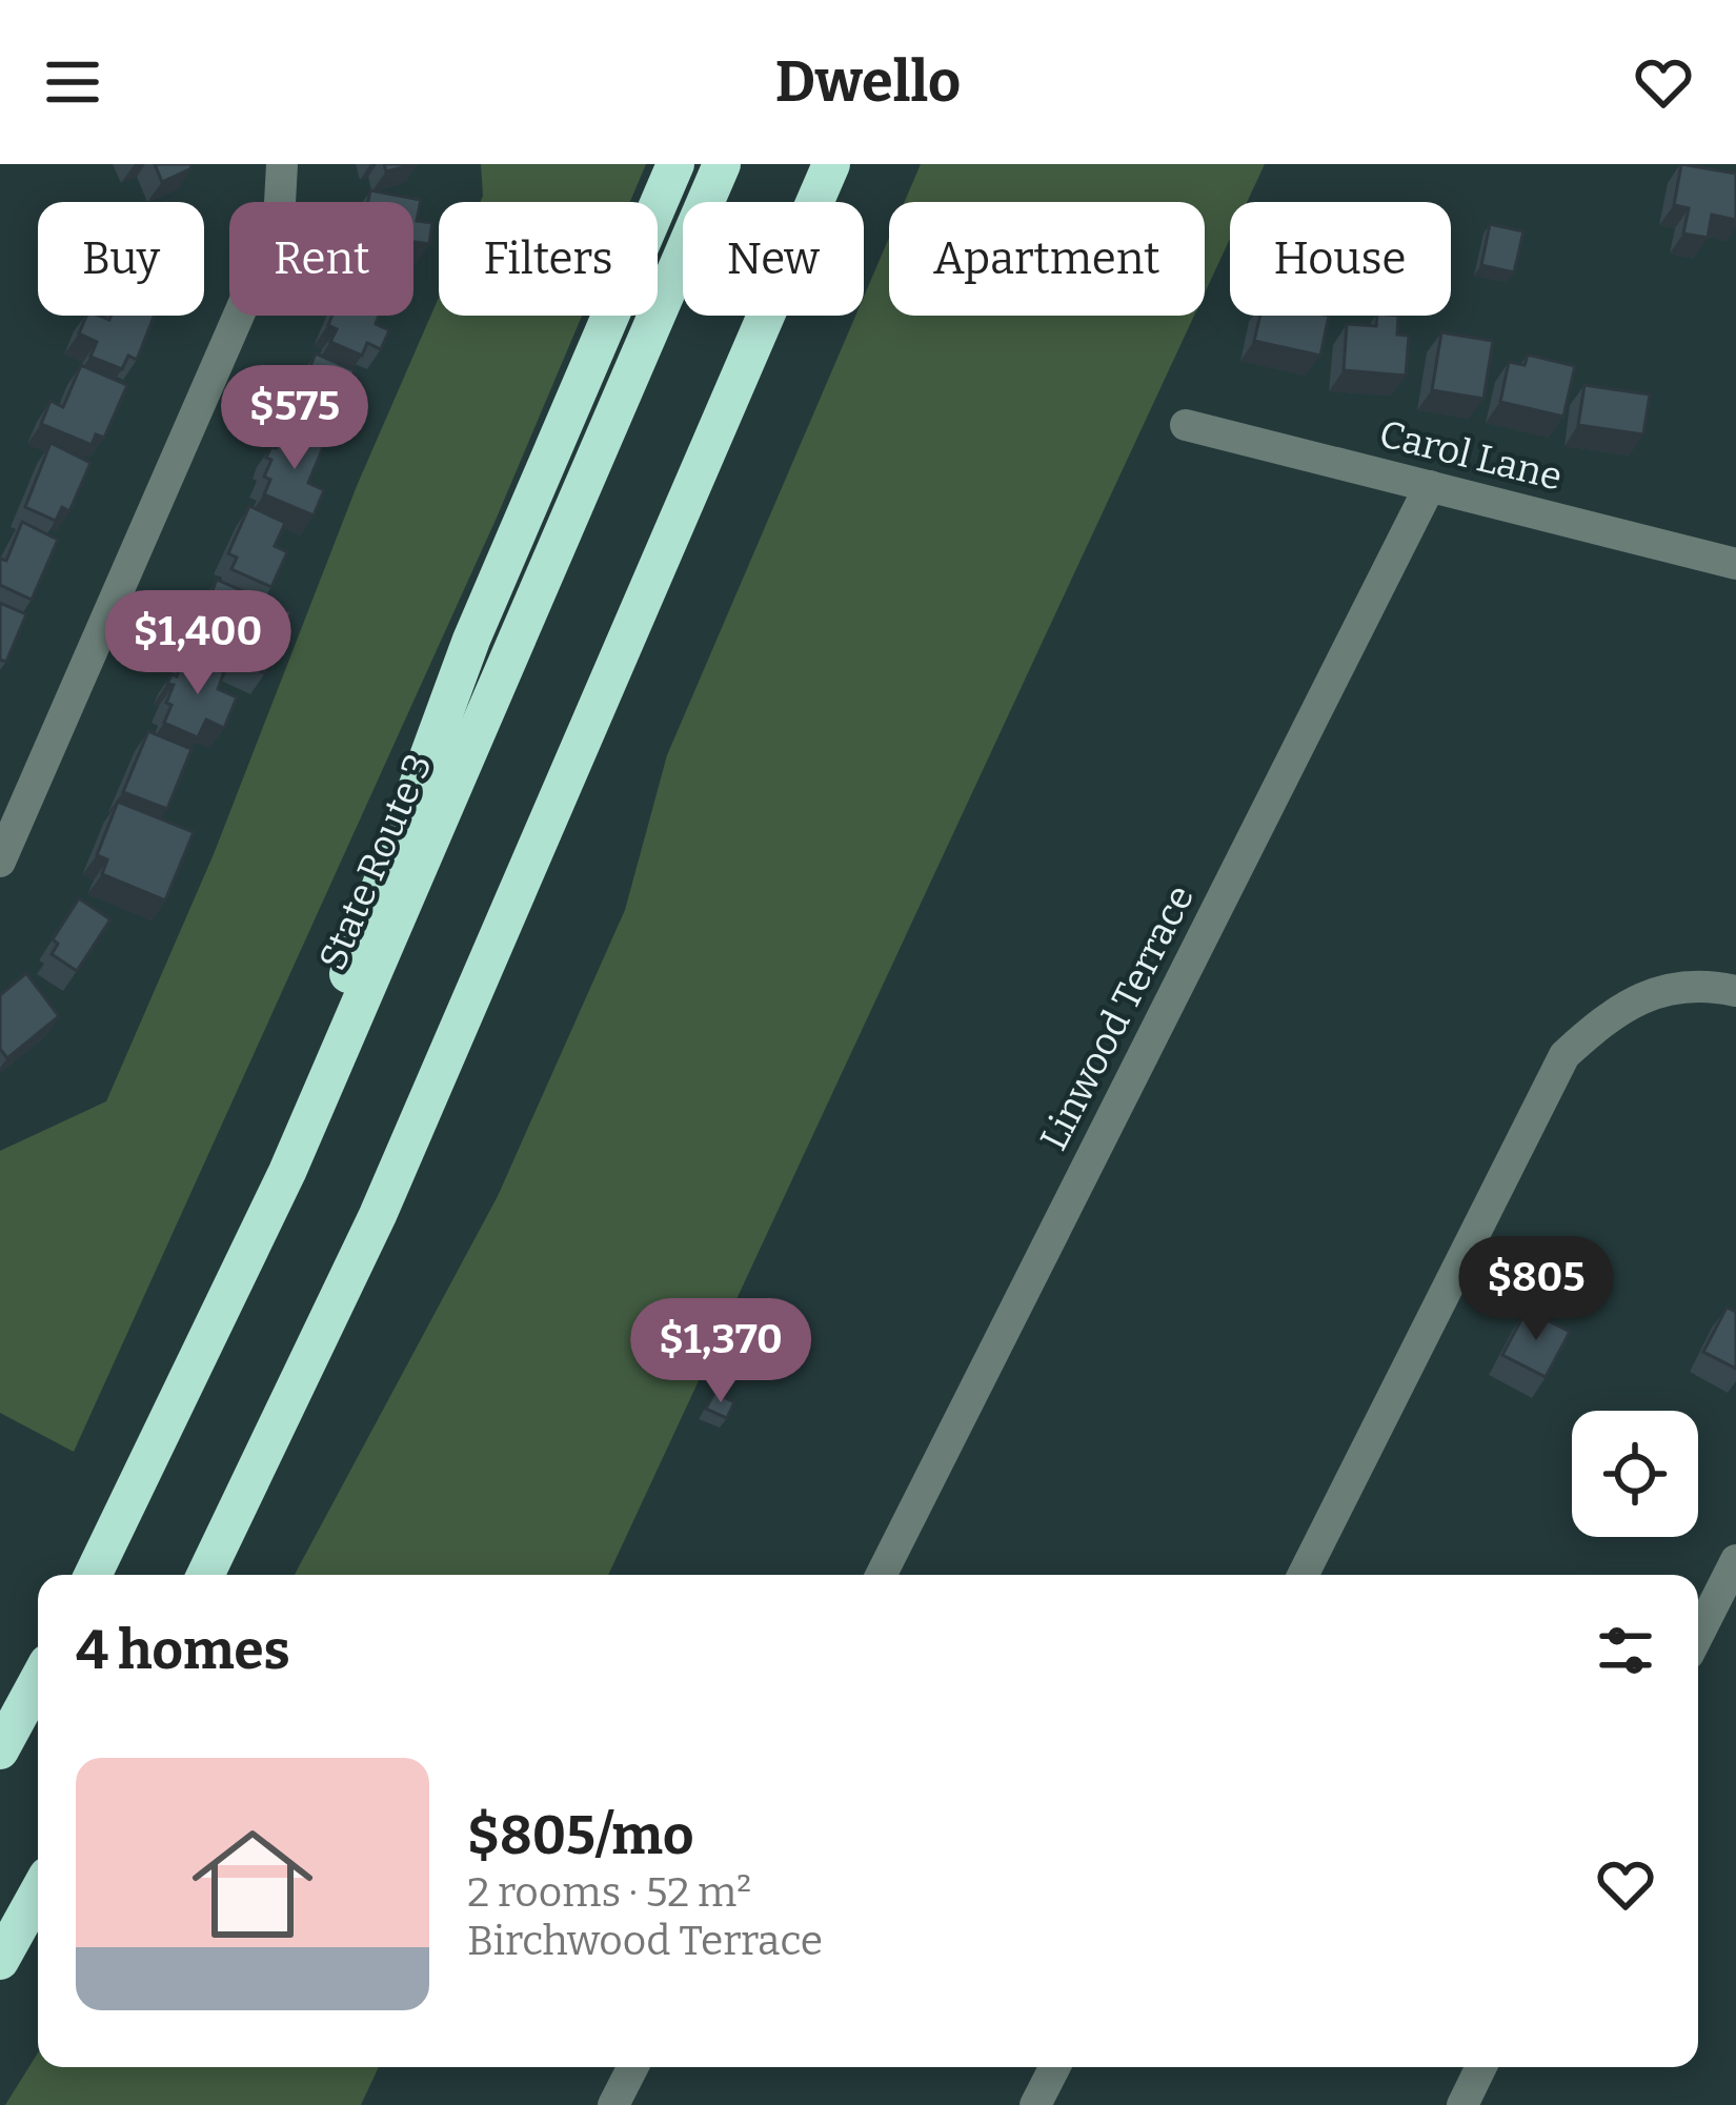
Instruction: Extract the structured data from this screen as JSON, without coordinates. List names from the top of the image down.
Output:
{
  "streets": {
    "highway": ["State Route 3"],
    "street": ["Carol Lane", "Linwood Terrace"]
  },
  "crossings": [
    ["Carol Lane", "Linwood Terrace"]
  ],
  "page": {
    "header": "Dwello",
    "chip": [
      "Buy",
      "Rent",
      "Filters",
      "New",
      "Apartment",
      "House"
    ],
    "price": [
      "$575",
      "$1,400",
      "$805",
      "$1,370"
    ],
    "heading": "4 homes",
    "list": [
      {
        "name": "$805/mo",
        "note": "2 rooms · 52 m² · Birchwood Terrace"
      }
    ]
  }
}
